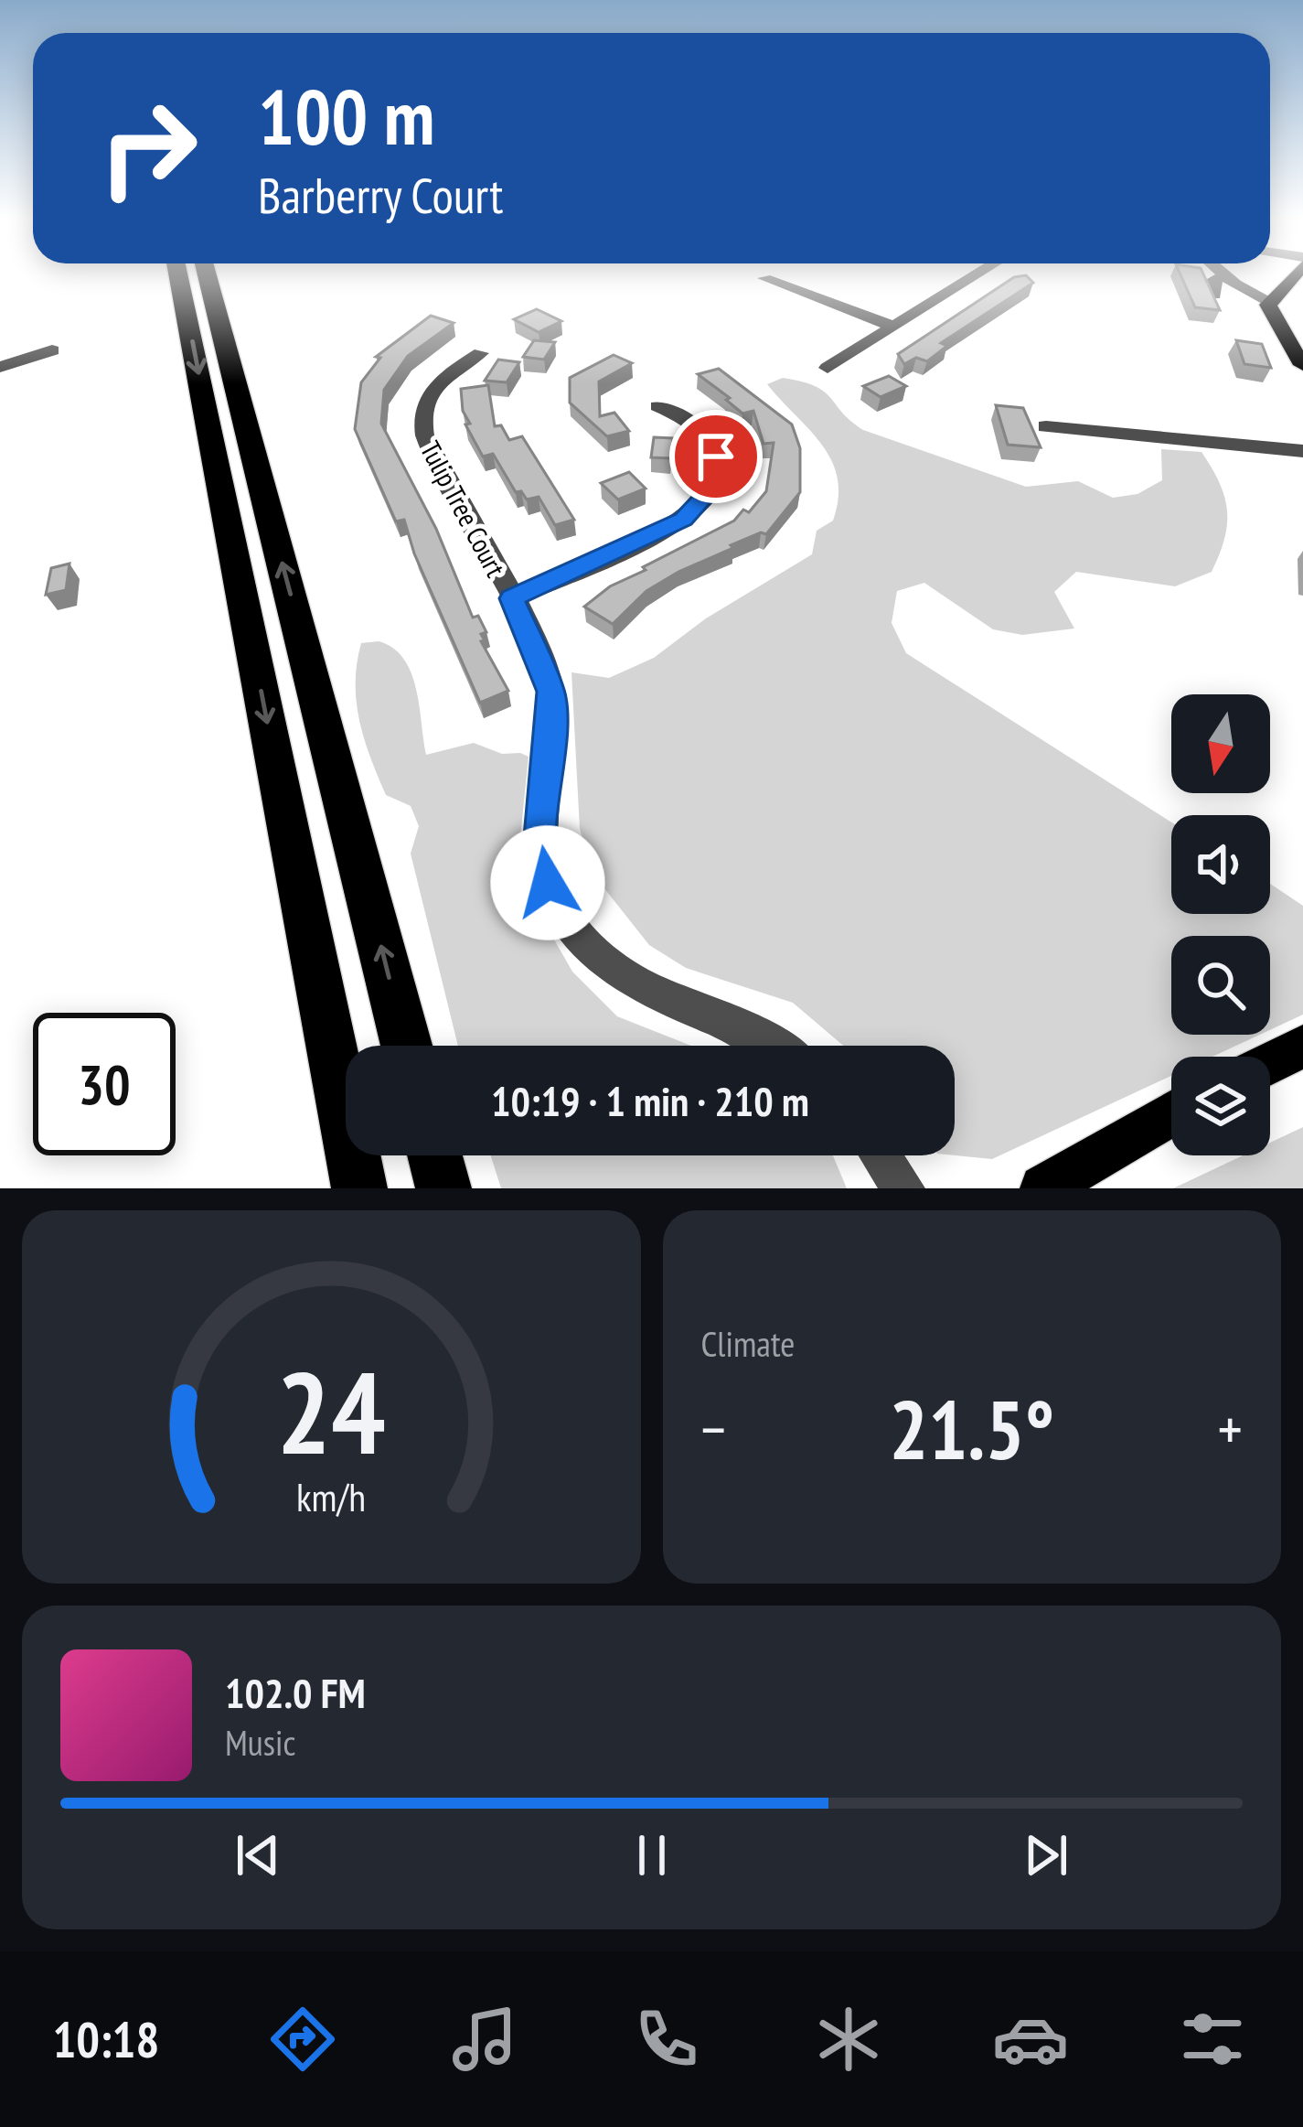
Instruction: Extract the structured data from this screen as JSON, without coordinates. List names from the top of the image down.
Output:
{
  "streets": {
    "street": ["Tulip Tree Court"]
  },
  "north": "bottom",
  "page": {
    "turn": ["100 m", "Barberry Court"],
    "limit": "30",
    "trip": "10:19 · 1 min · 210 m",
    "tile": "Climate",
    "heat": ["−", "21.5°", "+"],
    "song": ["102.0 FM", "Music"],
    "tabs": "10:18",
    "gauge": ["24", "km/h"]
  }
}
